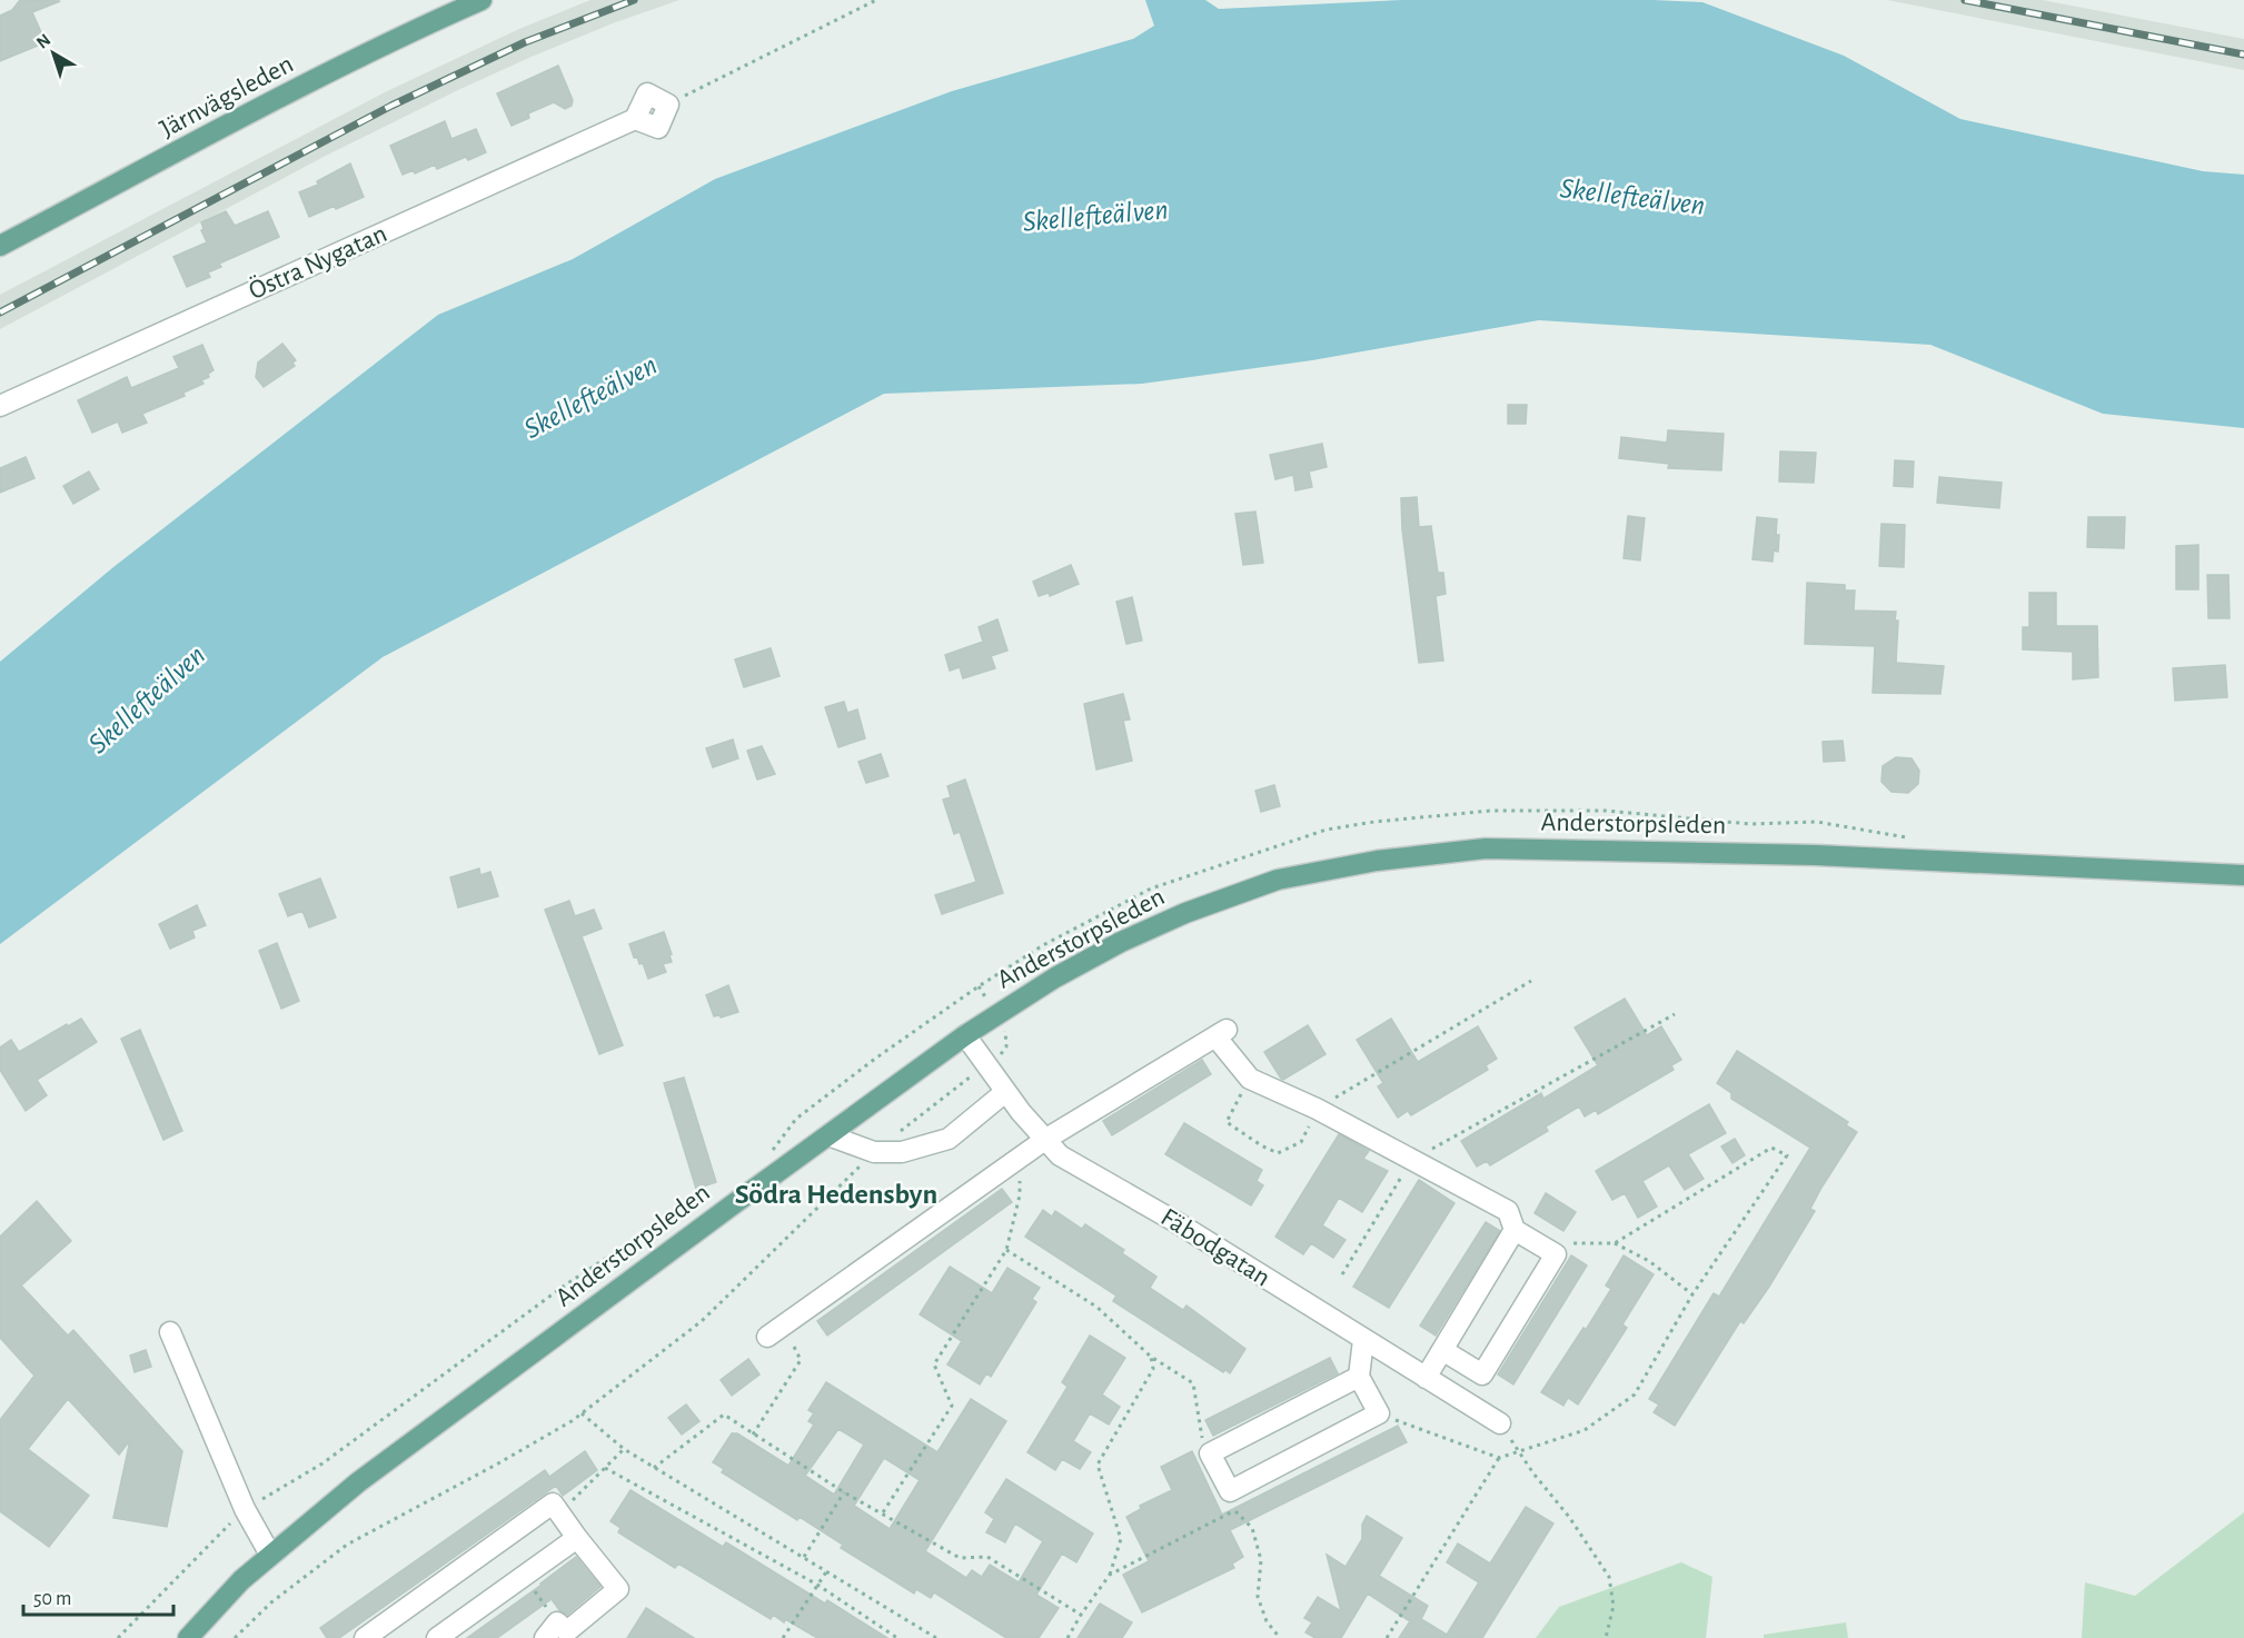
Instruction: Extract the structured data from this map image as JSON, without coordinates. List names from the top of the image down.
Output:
{
  "streets": {
    "main road": ["Järnvägsleden", "Anderstorpsleden"],
    "street": ["Östra Nygatan", "Fäbodgatan"]
  },
  "crossings": [
    ["Anderstorpsleden", "Fäbodgatan"]
  ],
  "districts": ["Södra Hedensbyn"],
  "water": ["Skellefteälven"],
  "scale_bar": "50 m",
  "north": "top left"
}
